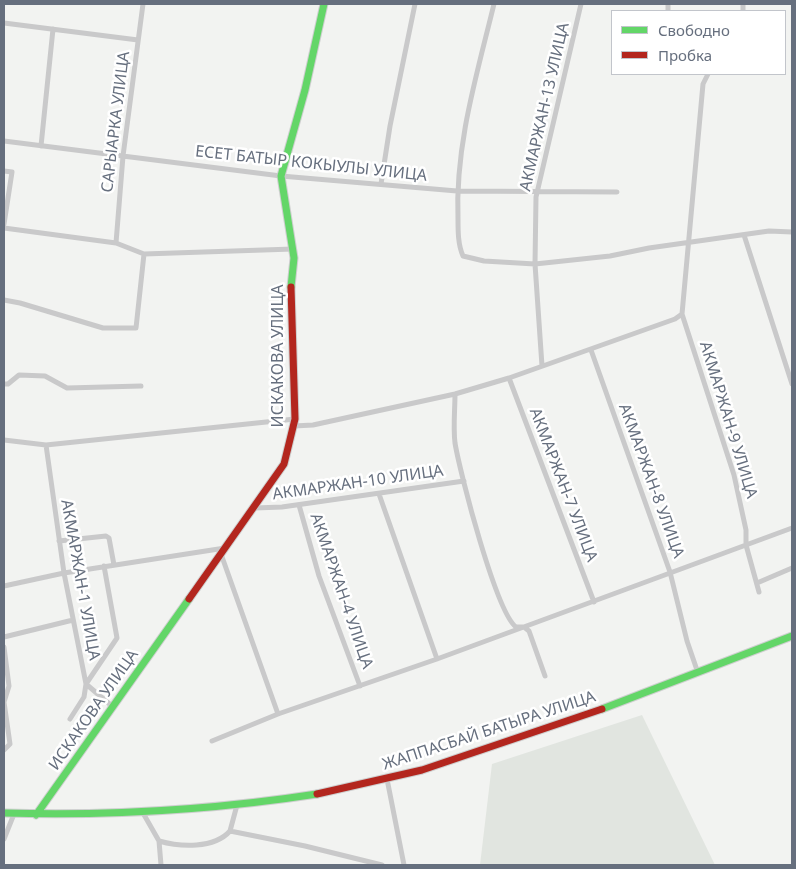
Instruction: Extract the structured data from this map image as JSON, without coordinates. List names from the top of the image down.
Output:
{
  "streets": {
    "street": [
      "АКМАРЖАН-13 УЛИЦА",
      "САРЫАРКА УЛИЦА",
      "ЕСЕТ БАТЫР КОКЫУЛЫ УЛИЦА",
      "ИСКАКОВА УЛИЦА",
      "АКМАРЖАН-9 УЛИЦА",
      "АКМАРЖАН-8 УЛИЦА",
      "АКМАРЖАН-10 УЛИЦА",
      "АКМАРЖАН-7 УЛИЦА",
      "АКМАРЖАН-1 УЛИЦА",
      "АКМАРЖАН-4 УЛИЦА",
      "ЖАППАСБАЙ БАТЫРА УЛИЦА"
    ]
  },
  "crossings": [
    ["АКМАРЖАН-13 УЛИЦА", "ЕСЕТ БАТЫР КОКЫУЛЫ УЛИЦА"],
    ["САРЫАРКА УЛИЦА", "ЕСЕТ БАТЫР КОКЫУЛЫ УЛИЦА"],
    ["ЕСЕТ БАТЫР КОКЫУЛЫ УЛИЦА", "ИСКАКОВА УЛИЦА"],
    ["ИСКАКОВА УЛИЦА", "АКМАРЖАН-10 УЛИЦА"],
    ["ИСКАКОВА УЛИЦА", "АКМАРЖАН-1 УЛИЦА"],
    ["ИСКАКОВА УЛИЦА", "ЖАППАСБАЙ БАТЫРА УЛИЦА"],
    ["АКМАРЖАН-8 УЛИЦА", "ЖАППАСБАЙ БАТЫРА УЛИЦА"],
    ["АКМАРЖАН-10 УЛИЦА", "АКМАРЖАН-4 УЛИЦА"]
  ],
  "legend": ["Свободно", "Пробка"]
}
